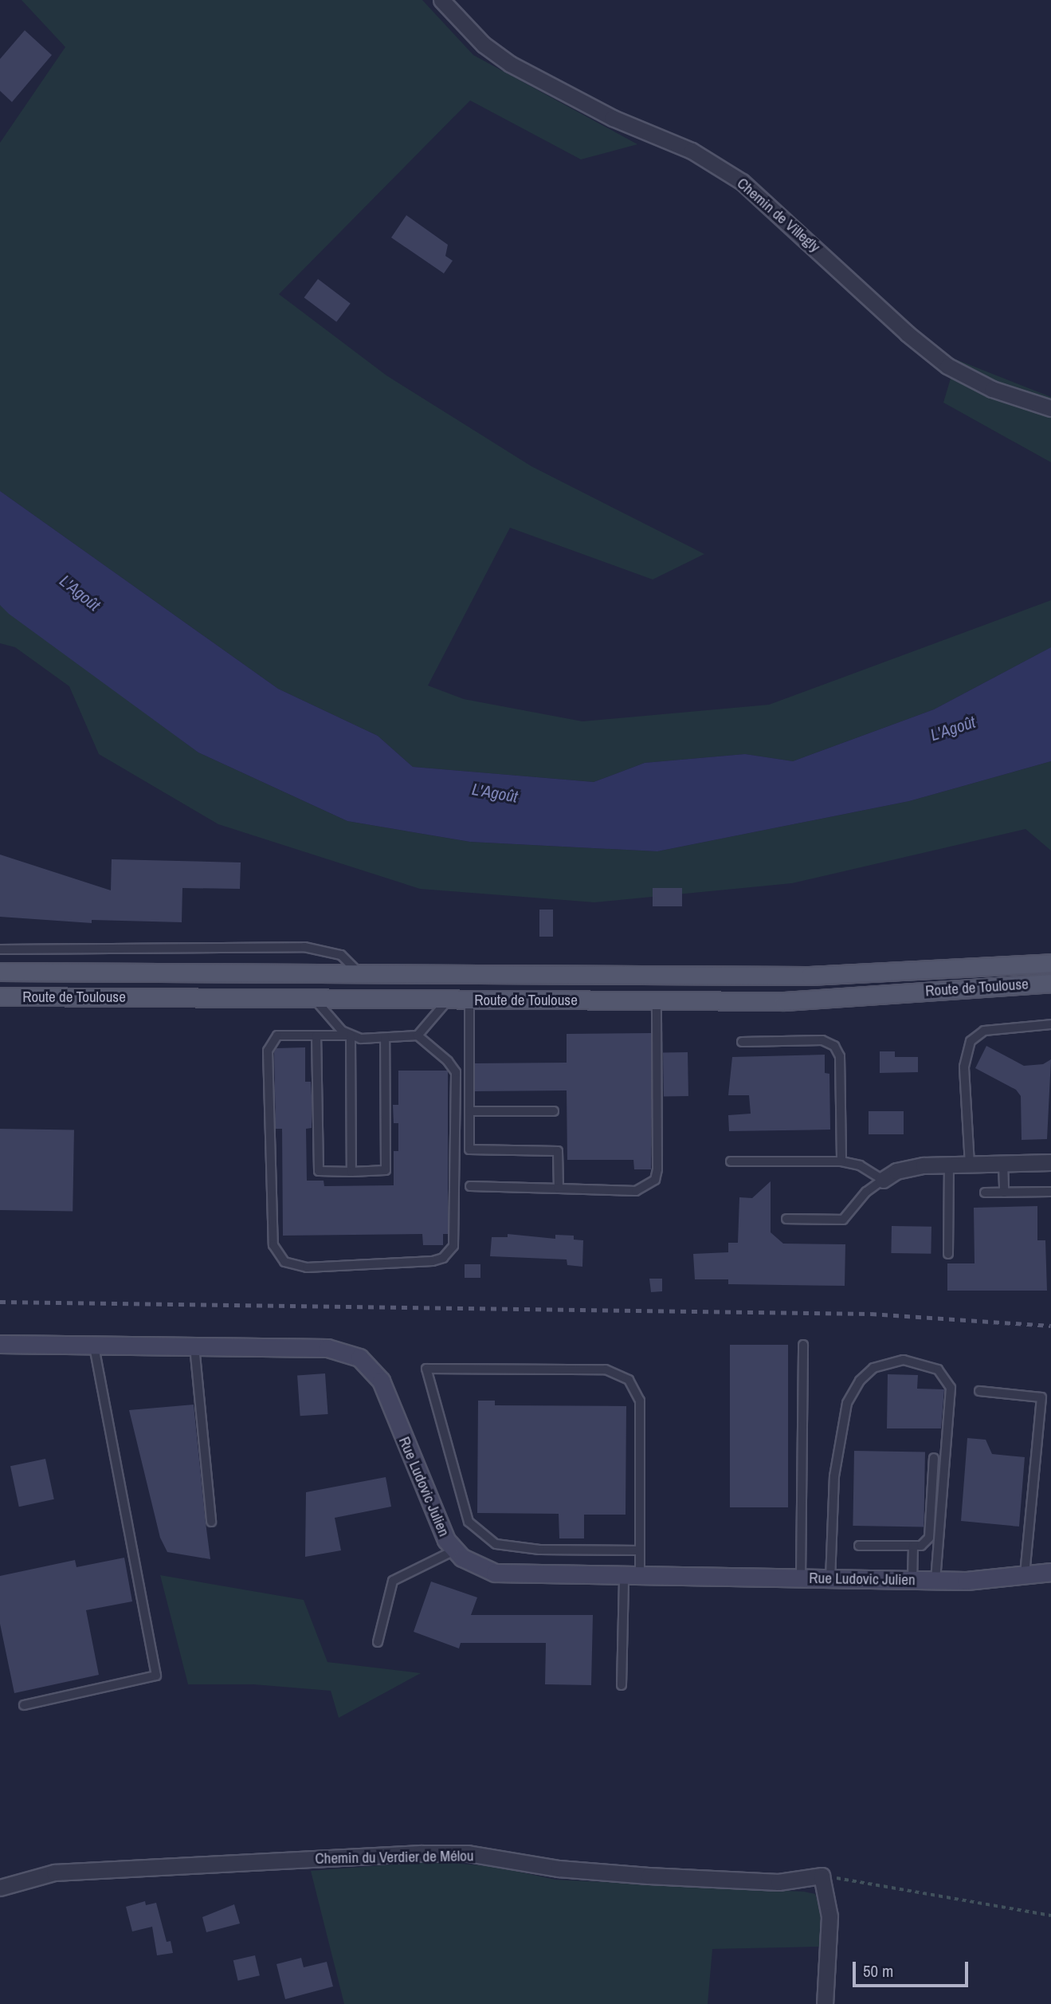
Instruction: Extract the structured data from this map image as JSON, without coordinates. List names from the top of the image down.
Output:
{
  "streets": {
    "main road": ["Route de Toulouse", "Rue Ludovic Julien"],
    "street": ["Chemin de Villegly", "Chemin du Verdier de Mélou"]
  },
  "water": ["L'Agoût"],
  "scale_bar": "50 m"
}
